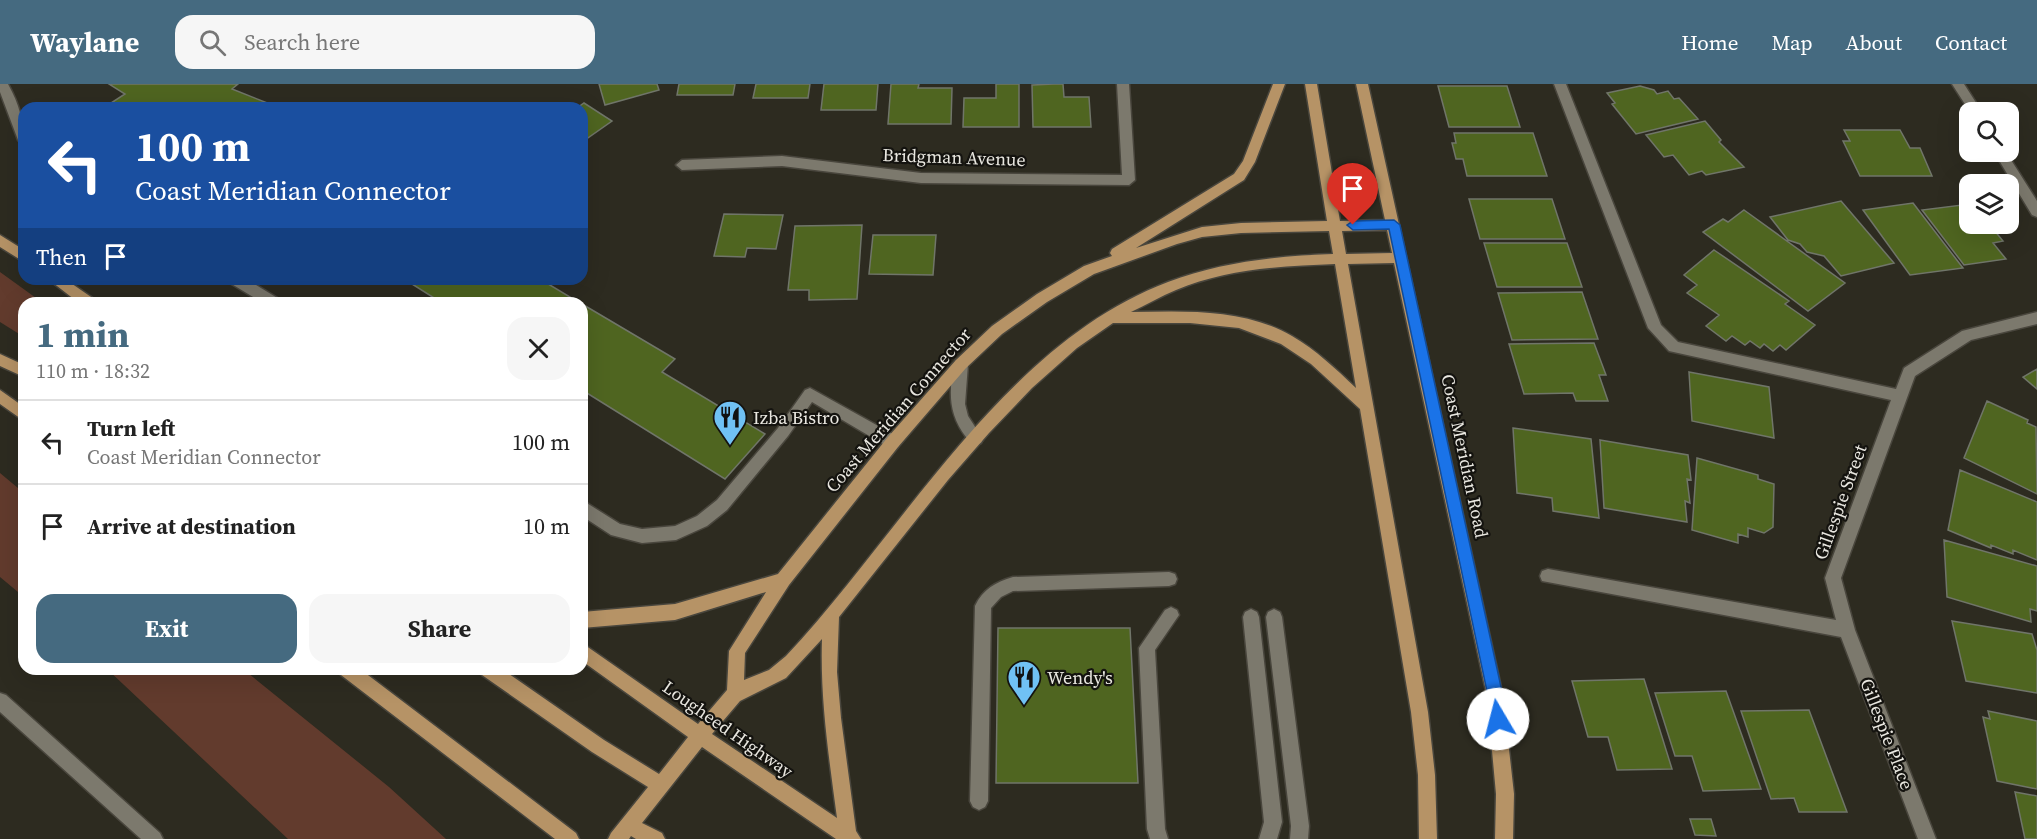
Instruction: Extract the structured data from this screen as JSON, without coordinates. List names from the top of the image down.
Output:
{
  "streets": {
    "main road": ["Coast Meridian Connector", "Coast Meridian Road", "Lougheed Highway"],
    "street": ["Bridgman Avenue", "Gillespie Street", "Gillespie Place"]
  },
  "crossings": [
    ["Coast Meridian Connector", "Coast Meridian Road"],
    ["Gillespie Street", "Gillespie Place"]
  ],
  "places": {
    "restaurant": ["Izba Bistro", "Wendy's"]
  },
  "page": {
    "header": "Waylane",
    "search": "Search here",
    "nav": [
      "Home",
      "Map",
      "About",
      "Contact"
    ],
    "turn": ["100 m", "Coast Meridian Connector"],
    "then": "Then",
    "heading": ["1 min", "110 m · 18:32"],
    "list": [
      {
        "name": "Turn left",
        "note": "Coast Meridian Connector",
        "value": "100 m"
      },
      {
        "name": "Arrive at destination",
        "value": "10 m"
      }
    ],
    "buttons": ["Exit", "Share"]
  }
}
